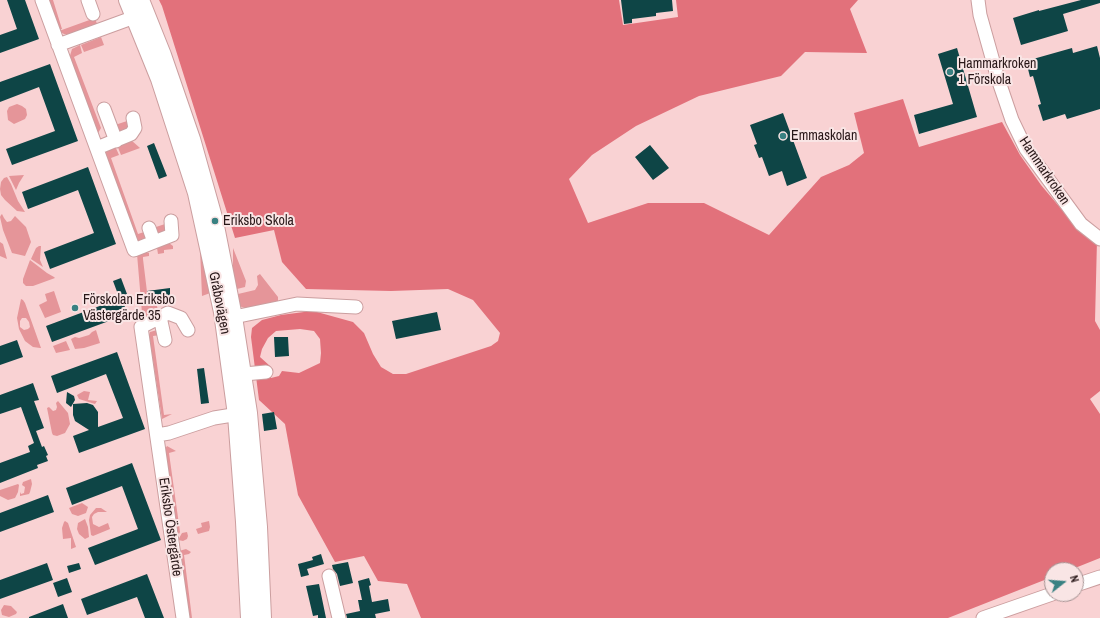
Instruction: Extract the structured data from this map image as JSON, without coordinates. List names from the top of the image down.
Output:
{
  "streets": {
    "main road": ["Gråbovägen"],
    "street": ["Hammarkroken", "Eriksbo Östergärde"]
  },
  "places": [
    "Hammarkroken 1 Förskola",
    "Emmaskolan",
    "Eriksbo Skola",
    "Förskolan Eriksbo Västergärde 35"
  ],
  "north": "right"
}
